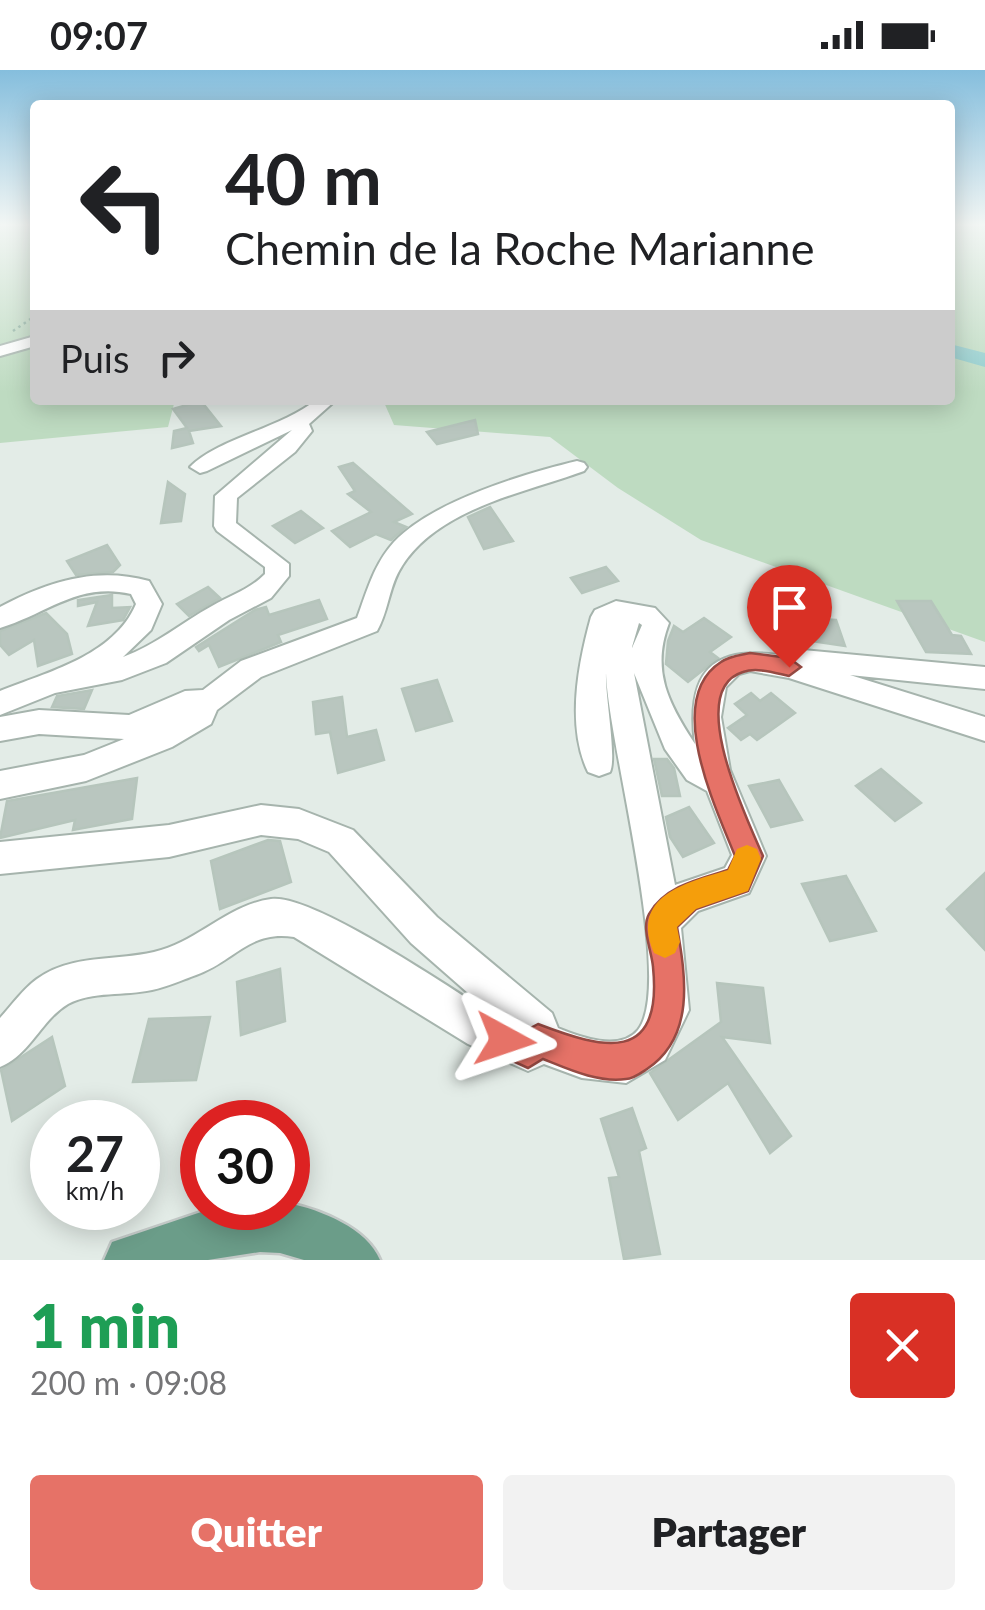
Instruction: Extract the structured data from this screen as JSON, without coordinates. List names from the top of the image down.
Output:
{
  "page": {
    "status": "09:07",
    "turn": ["40 m", "Chemin de la Roche Marianne"],
    "then": "Puis",
    "speed": "27 km/h",
    "limit": "30",
    "heading": ["1 min", "200 m · 09:08"],
    "buttons": ["Quitter", "Partager"]
  }
}
